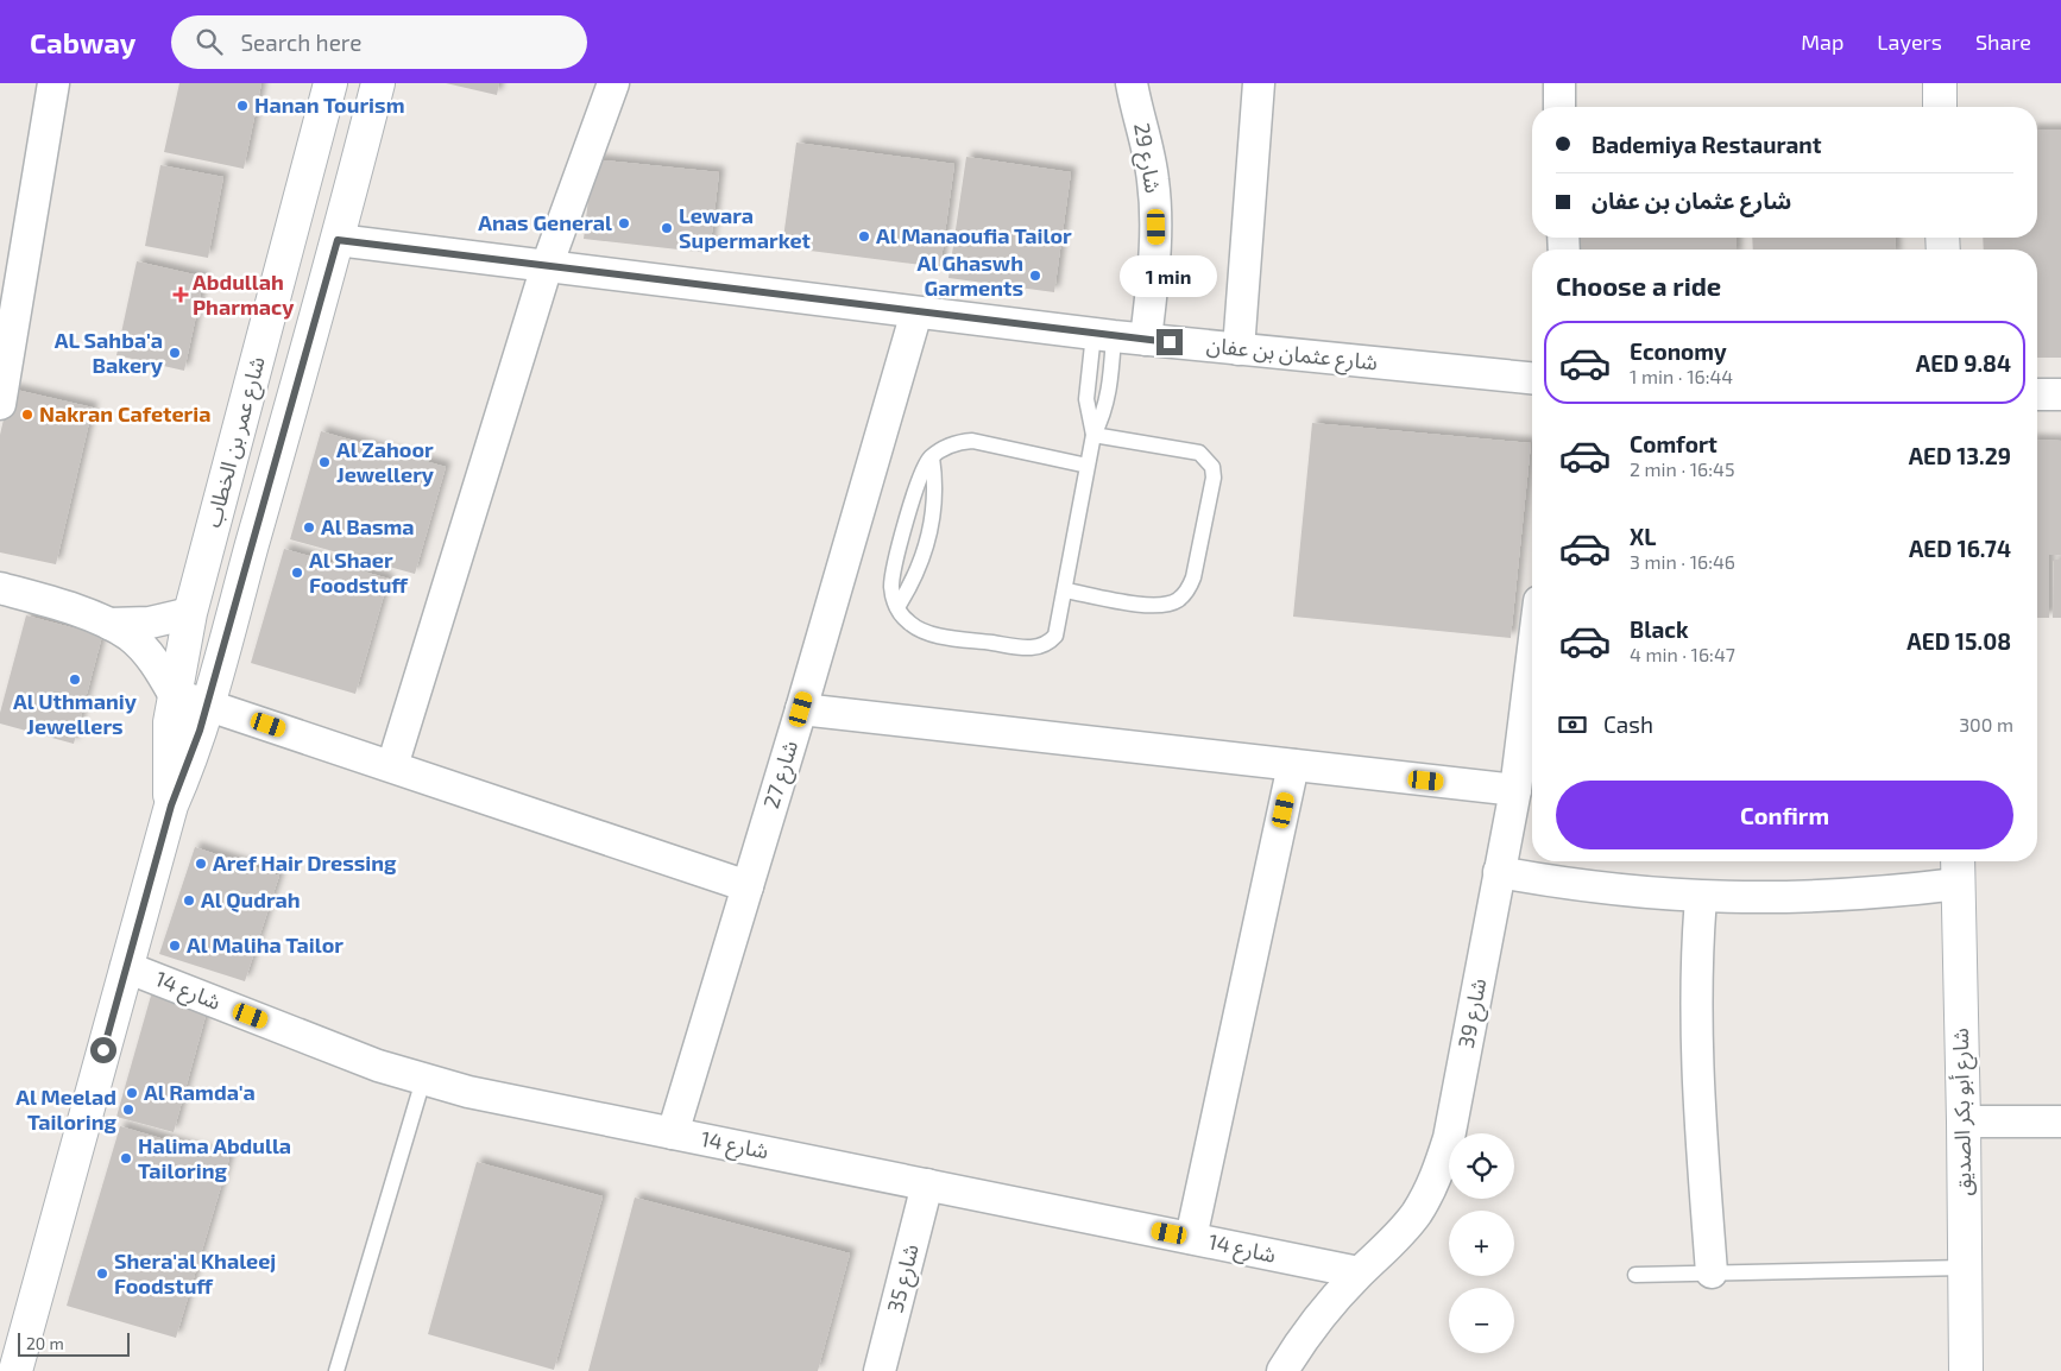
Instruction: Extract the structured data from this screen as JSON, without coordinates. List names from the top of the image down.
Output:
{
  "streets": {
    "street": [
      "شارع 29",
      "شارع عثمان بن عفان",
      "شارع عمر بن الخطاب",
      "شارع 27",
      "شارع 14",
      "شارع 39",
      "شارع أبو بكر الصديق",
      "شارع 35"
    ]
  },
  "crossings": [
    ["شارع 29", "شارع عثمان بن عفان"],
    ["شارع عثمان بن عفان", "شارع عمر بن الخطاب"],
    ["شارع عثمان بن عفان", "شارع 27"],
    ["شارع عمر بن الخطاب", "شارع 14"],
    ["شارع 27", "شارع 14"],
    ["شارع 14", "شارع 39"],
    ["شارع 14", "شارع 35"]
  ],
  "places": {
    "other": [
      "Hanan Tourism",
      "Anas General",
      "Lewara Supermarket",
      "Al Manaoufia Tailor",
      "Al Ghaswh Garments",
      "AL Sahba'a Bakery",
      "Nakran Cafeteria",
      "Al Zahoor Jewellery",
      "Al Basma",
      "Al Shaer Foodstuff",
      "Al Uthmaniy Jewellers",
      "Aref Hair Dressing",
      "Al Qudrah",
      "Al Maliha Tailor",
      "Al Ramda'a",
      "Al Meelad Tailoring",
      "Halima Abdulla Tailoring",
      "Shera'al Khaleej Foodstuff"
    ],
    "health": ["Abdullah Pharmacy"]
  },
  "scale_bar": "20 m",
  "page": {
    "header": "Cabway",
    "search": "Search here",
    "nav": ["Map", "Layers", "Share"],
    "banner": ["Bademiya Restaurant", "شارع عثمان بن عفان"],
    "heading": "Choose a ride",
    "bubble": "1 min",
    "list": [
      {
        "name": "Economy",
        "note": "1 min · 16:44",
        "value": "AED 9.84"
      },
      {
        "name": "Comfort",
        "note": "2 min · 16:45",
        "value": "AED 13.29"
      },
      {
        "name": "XL",
        "note": "3 min · 16:46",
        "value": "AED 16.74"
      },
      {
        "name": "Black",
        "note": "4 min · 16:47",
        "value": "AED 15.08"
      }
    ],
    "pay": ["Cash", "300 m"],
    "buttons": "Confirm",
    "map_buttons": ["+", "−"],
    "scale": "20 m"
  }
}
